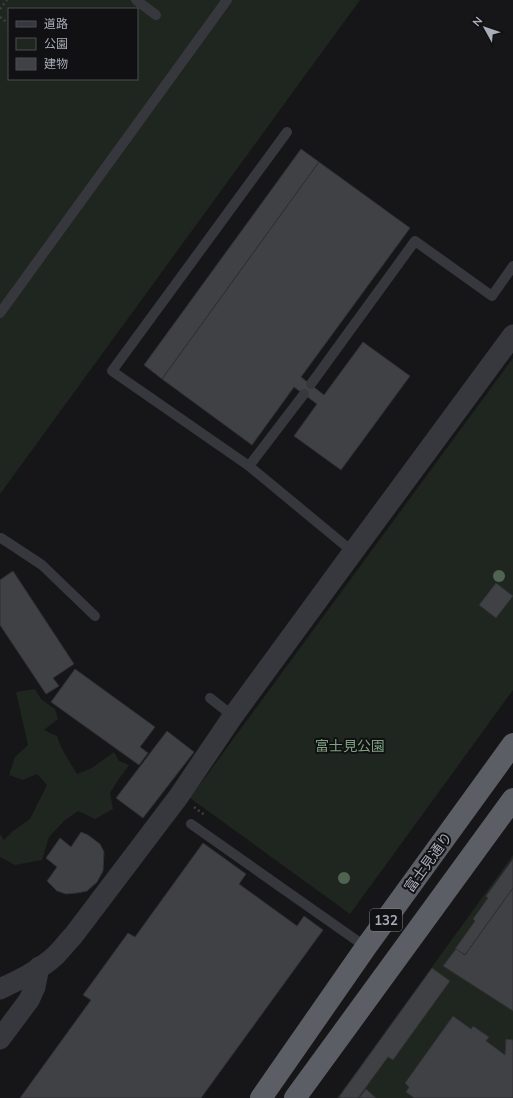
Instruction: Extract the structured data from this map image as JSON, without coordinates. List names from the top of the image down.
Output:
{
  "streets": {
    "highway": ["富士見通り", "132"]
  },
  "parks": ["富士見公園"],
  "legend": ["道路", "公園", "建物"],
  "north": "top left"
}
